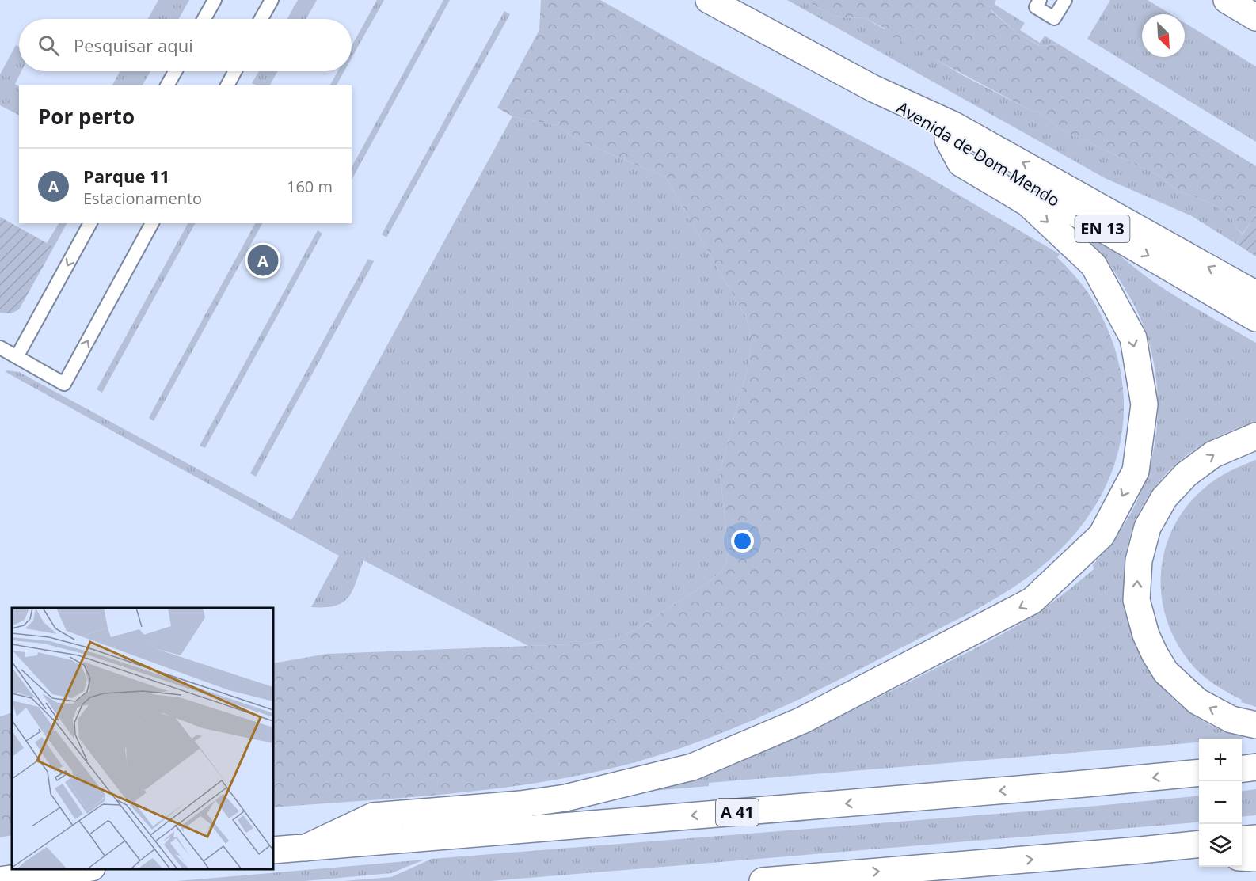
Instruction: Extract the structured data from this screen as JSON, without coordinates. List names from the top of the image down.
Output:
{
  "streets": {
    "main road": ["Avenida de Dom Mendo", "EN 13", "A 41"]
  },
  "north": "bottom right",
  "page": {
    "search": "Pesquisar aqui",
    "heading": "Por perto",
    "list": [
      {
        "mark": "A",
        "name": "Parque 11",
        "note": "Estacionamento",
        "value": "160 m"
      }
    ],
    "pins": "A",
    "map_buttons": ["+", "−"]
  }
}
